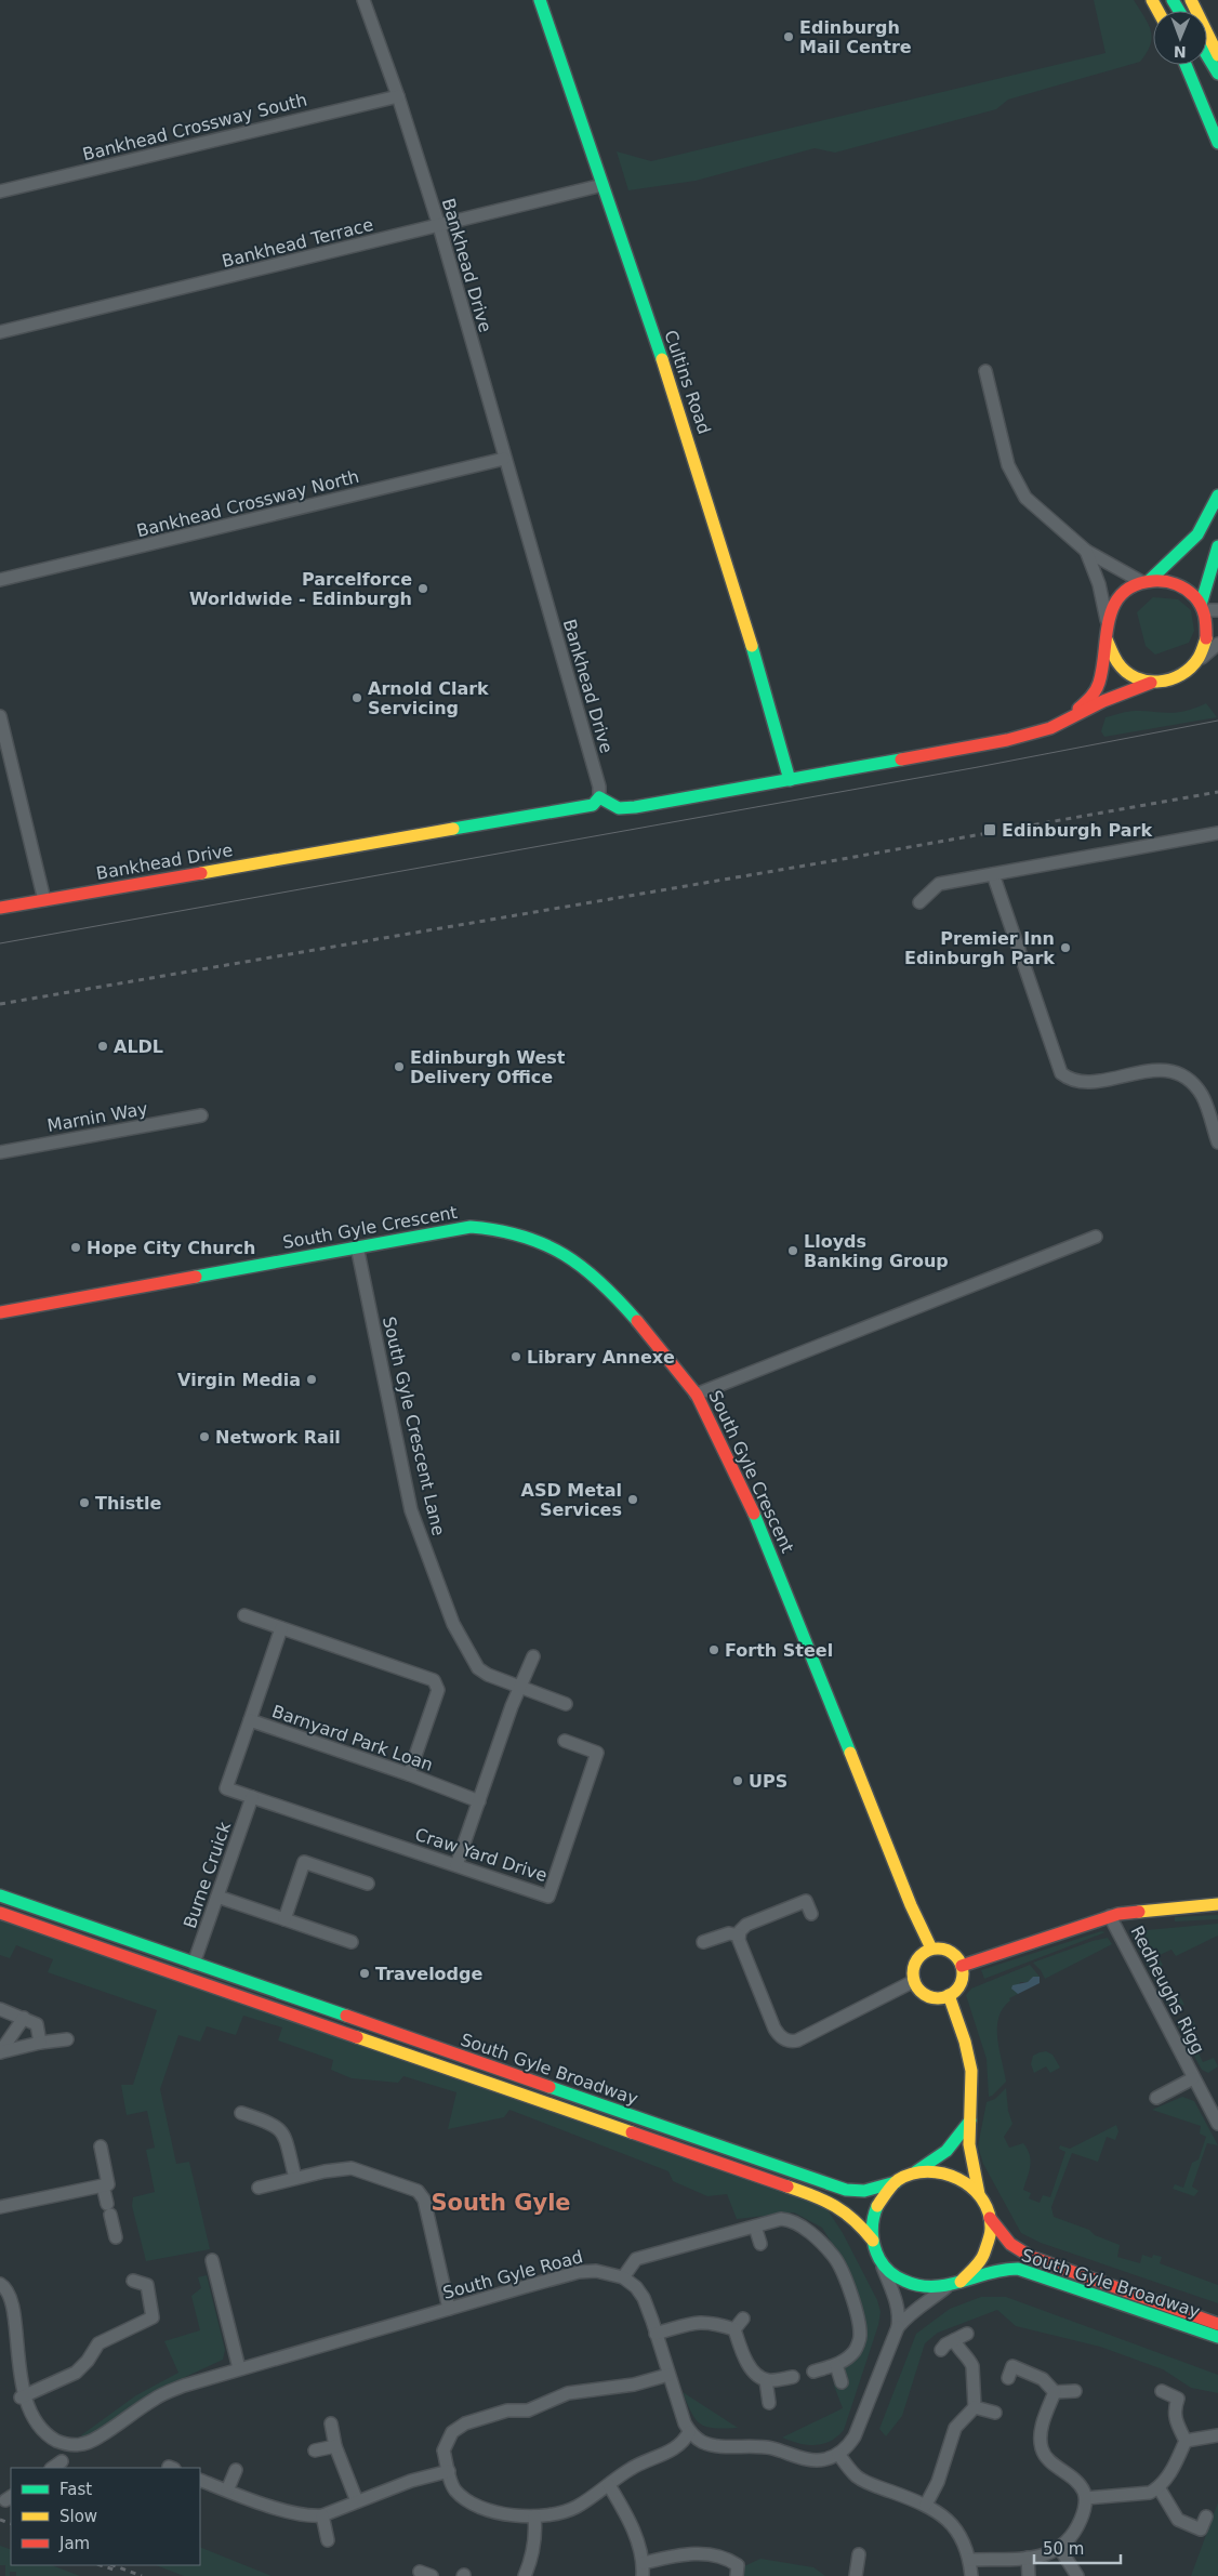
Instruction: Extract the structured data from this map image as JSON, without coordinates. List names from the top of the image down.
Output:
{
  "streets": {
    "main road": [
      "Bankhead Drive",
      "Cultins Road",
      "South Gyle Crescent",
      "South Gyle Broadway"
    ],
    "street": [
      "Bankhead Crossway South",
      "Bankhead Terrace",
      "Bankhead Crossway North",
      "Marnin Way",
      "South Gyle Crescent Lane",
      "Barnyard Park Loan",
      "Craw Yard Drive",
      "Burne Cruick",
      "Redheughs Rigg",
      "South Gyle Road"
    ]
  },
  "crossings": [
    ["Bankhead Crossway South", "Bankhead Drive"],
    ["Bankhead Terrace", "Bankhead Drive"],
    ["Bankhead Terrace", "Cultins Road"],
    ["Bankhead Drive", "Bankhead Crossway North"],
    ["South Gyle Crescent", "South Gyle Crescent Lane"],
    ["Barnyard Park Loan", "Craw Yard Drive"],
    ["Craw Yard Drive", "Burne Cruick"],
    ["Burne Cruick", "South Gyle Broadway"]
  ],
  "districts": ["South Gyle"],
  "places": {
    "other": [
      "Edinburgh Mail Centre",
      "Parcelforce Worldwide - Edinburgh",
      "Arnold Clark Servicing",
      "Premier Inn Edinburgh Park",
      "ALDL",
      "Edinburgh West Delivery Office",
      "Hope City Church",
      "Lloyds Banking Group",
      "Library Annexe",
      "Virgin Media",
      "Network Rail",
      "ASD Metal Services",
      "Thistle",
      "Forth Steel",
      "UPS",
      "Travelodge"
    ],
    "transit": ["Edinburgh Park"]
  },
  "legend": ["Fast", "Slow", "Jam"],
  "scale_bar": "50 m",
  "north": "bottom"
}
